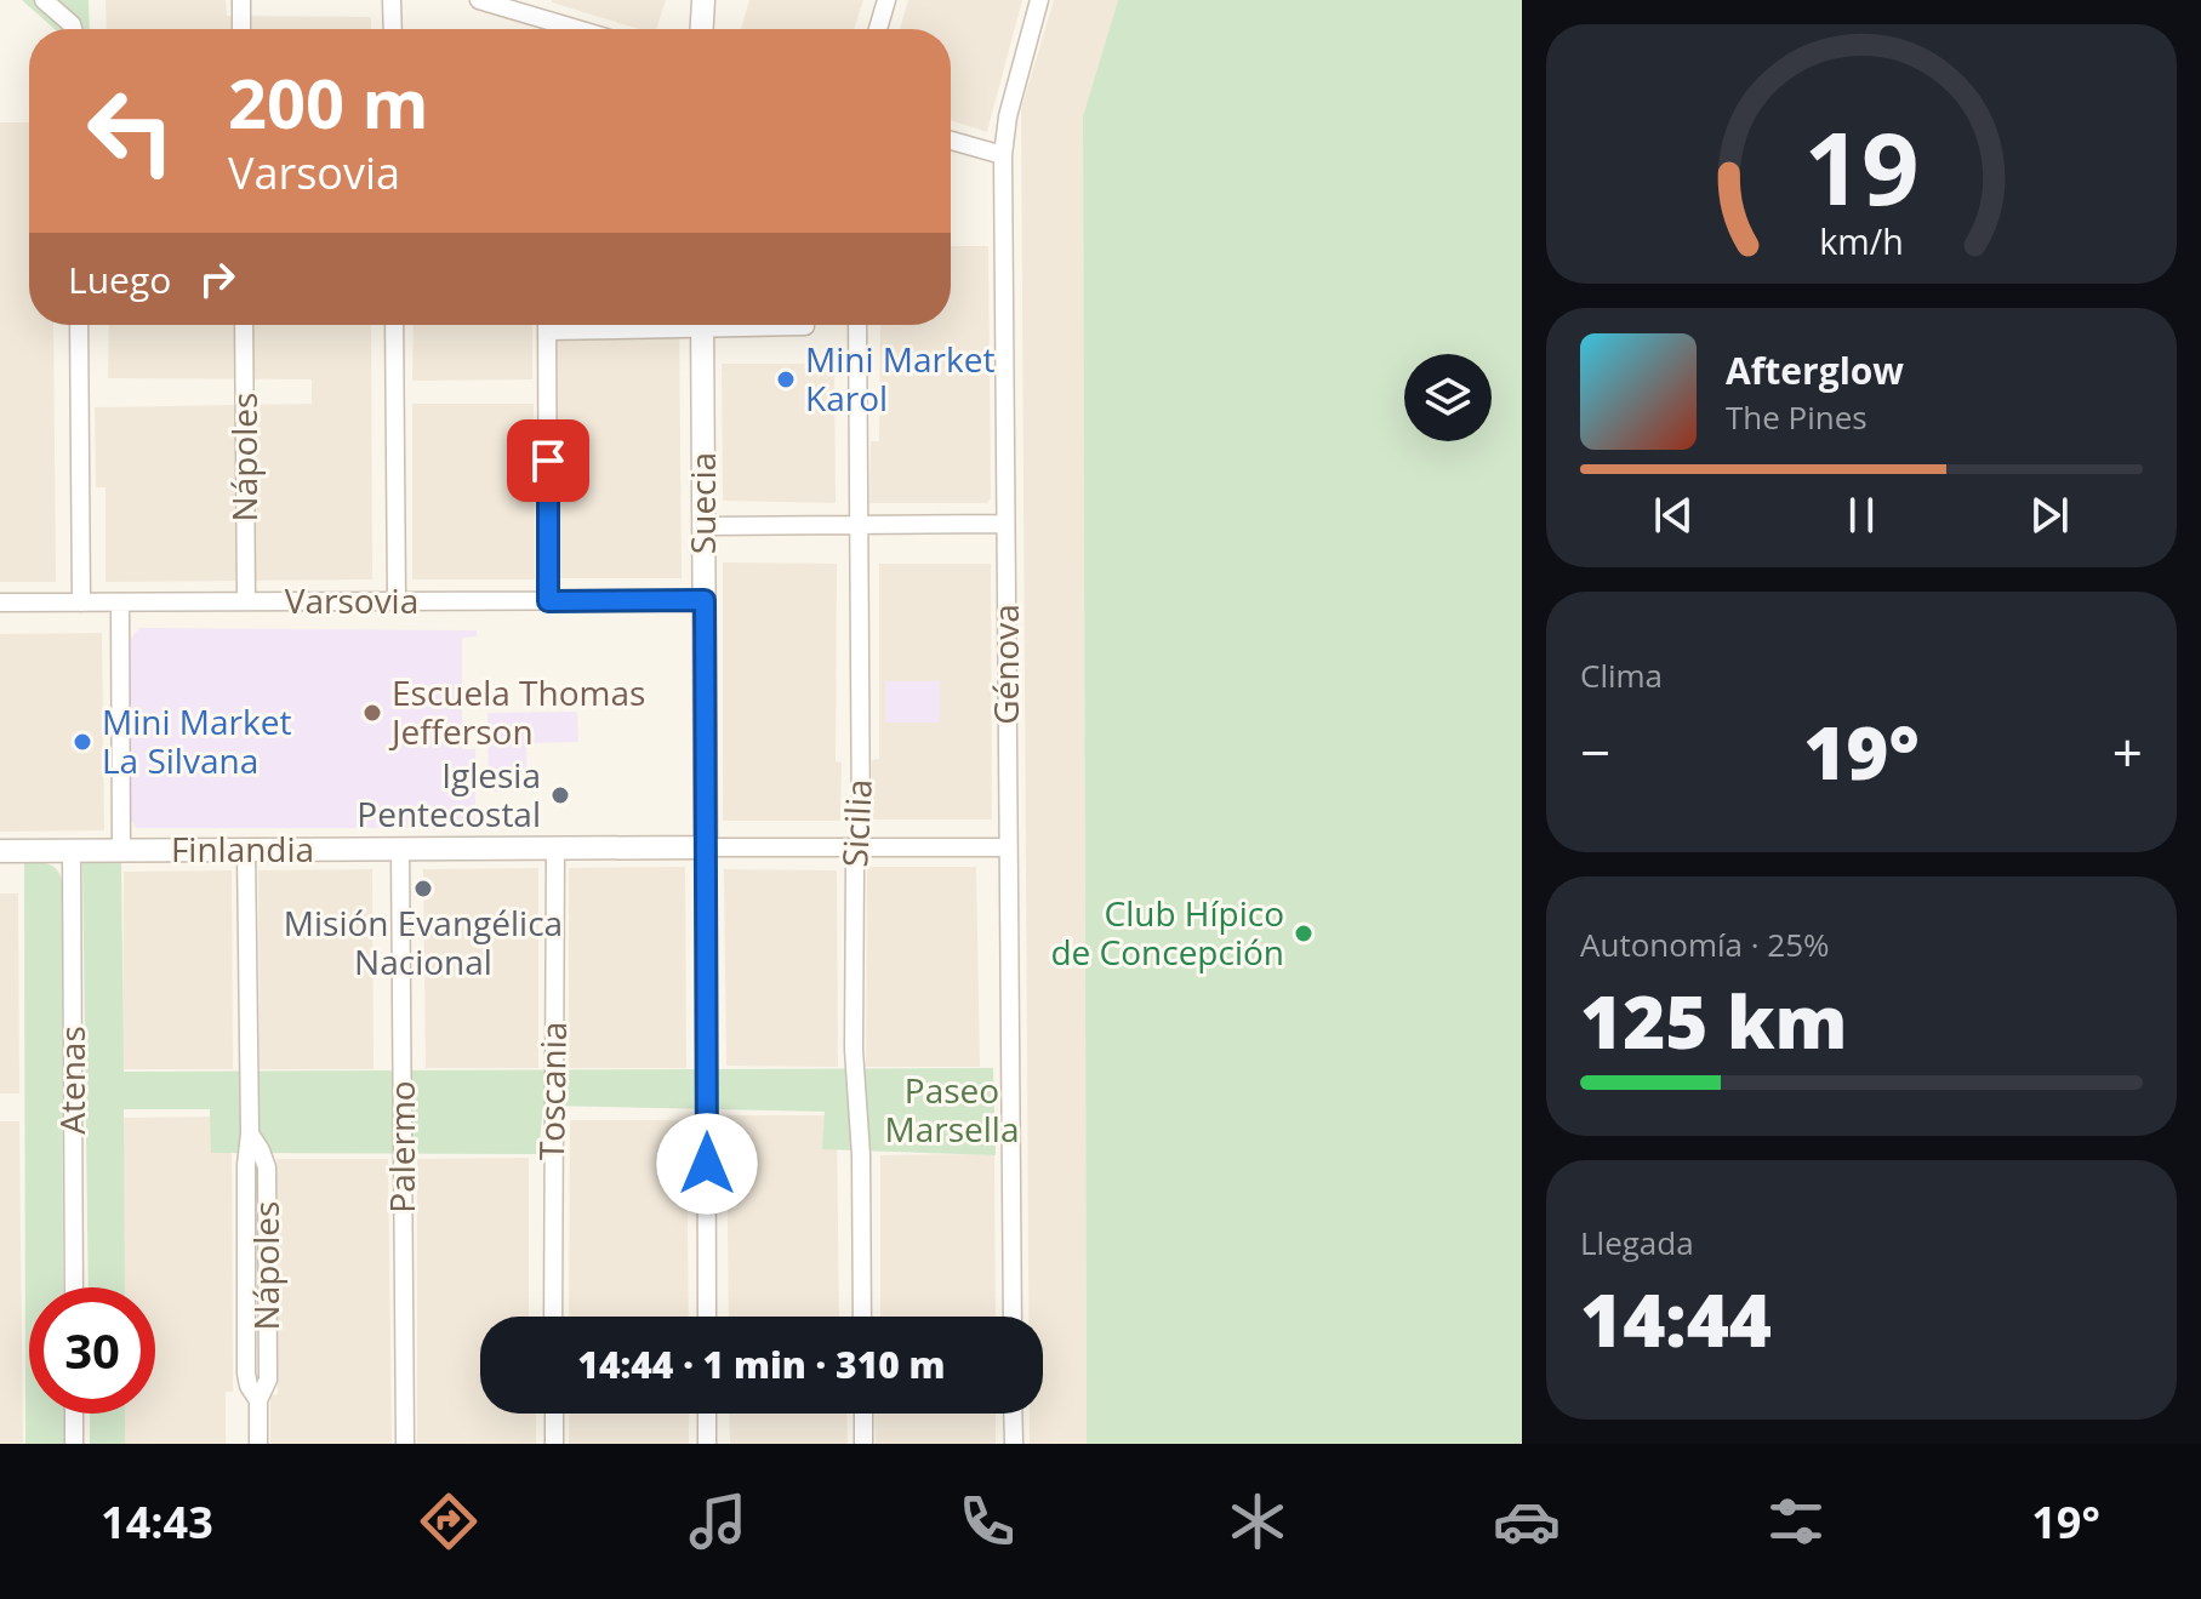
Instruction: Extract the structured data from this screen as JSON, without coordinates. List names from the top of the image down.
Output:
{
  "streets": {
    "street": [
      "Nápoles",
      "Suecia",
      "Varsovia",
      "Génova",
      "Sicilia",
      "Finlandia",
      "Atenas",
      "Toscania",
      "Palermo"
    ]
  },
  "crossings": [
    ["Nápoles", "Varsovia"],
    ["Nápoles", "Finlandia"],
    ["Suecia", "Varsovia"],
    ["Suecia", "Finlandia"],
    ["Génova", "Finlandia"],
    ["Sicilia", "Finlandia"],
    ["Finlandia", "Atenas"],
    ["Finlandia", "Toscania"],
    ["Finlandia", "Palermo"]
  ],
  "parks": ["Paseo Marsella"],
  "places": [
    "Mini Market Karol",
    "Escuela Thomas Jefferson",
    "Mini Market La Silvana",
    "Iglesia Pentecostal",
    "Misión Evangélica Nacional",
    "Club Hípico de Concepción"
  ],
  "page": {
    "turn": ["200 m", "Varsovia"],
    "then": "Luego",
    "song": ["Afterglow", "The Pines"],
    "tile": [
      "Clima",
      ["Autonomía · 25%", "125 km"],
      ["Llegada", "14:44"]
    ],
    "heat": ["−", "19°", "+"],
    "limit": "30",
    "trip": "14:44 · 1 min · 310 m",
    "tabs": ["14:43", "19°"],
    "gauge": ["19", "km/h"]
  }
}
